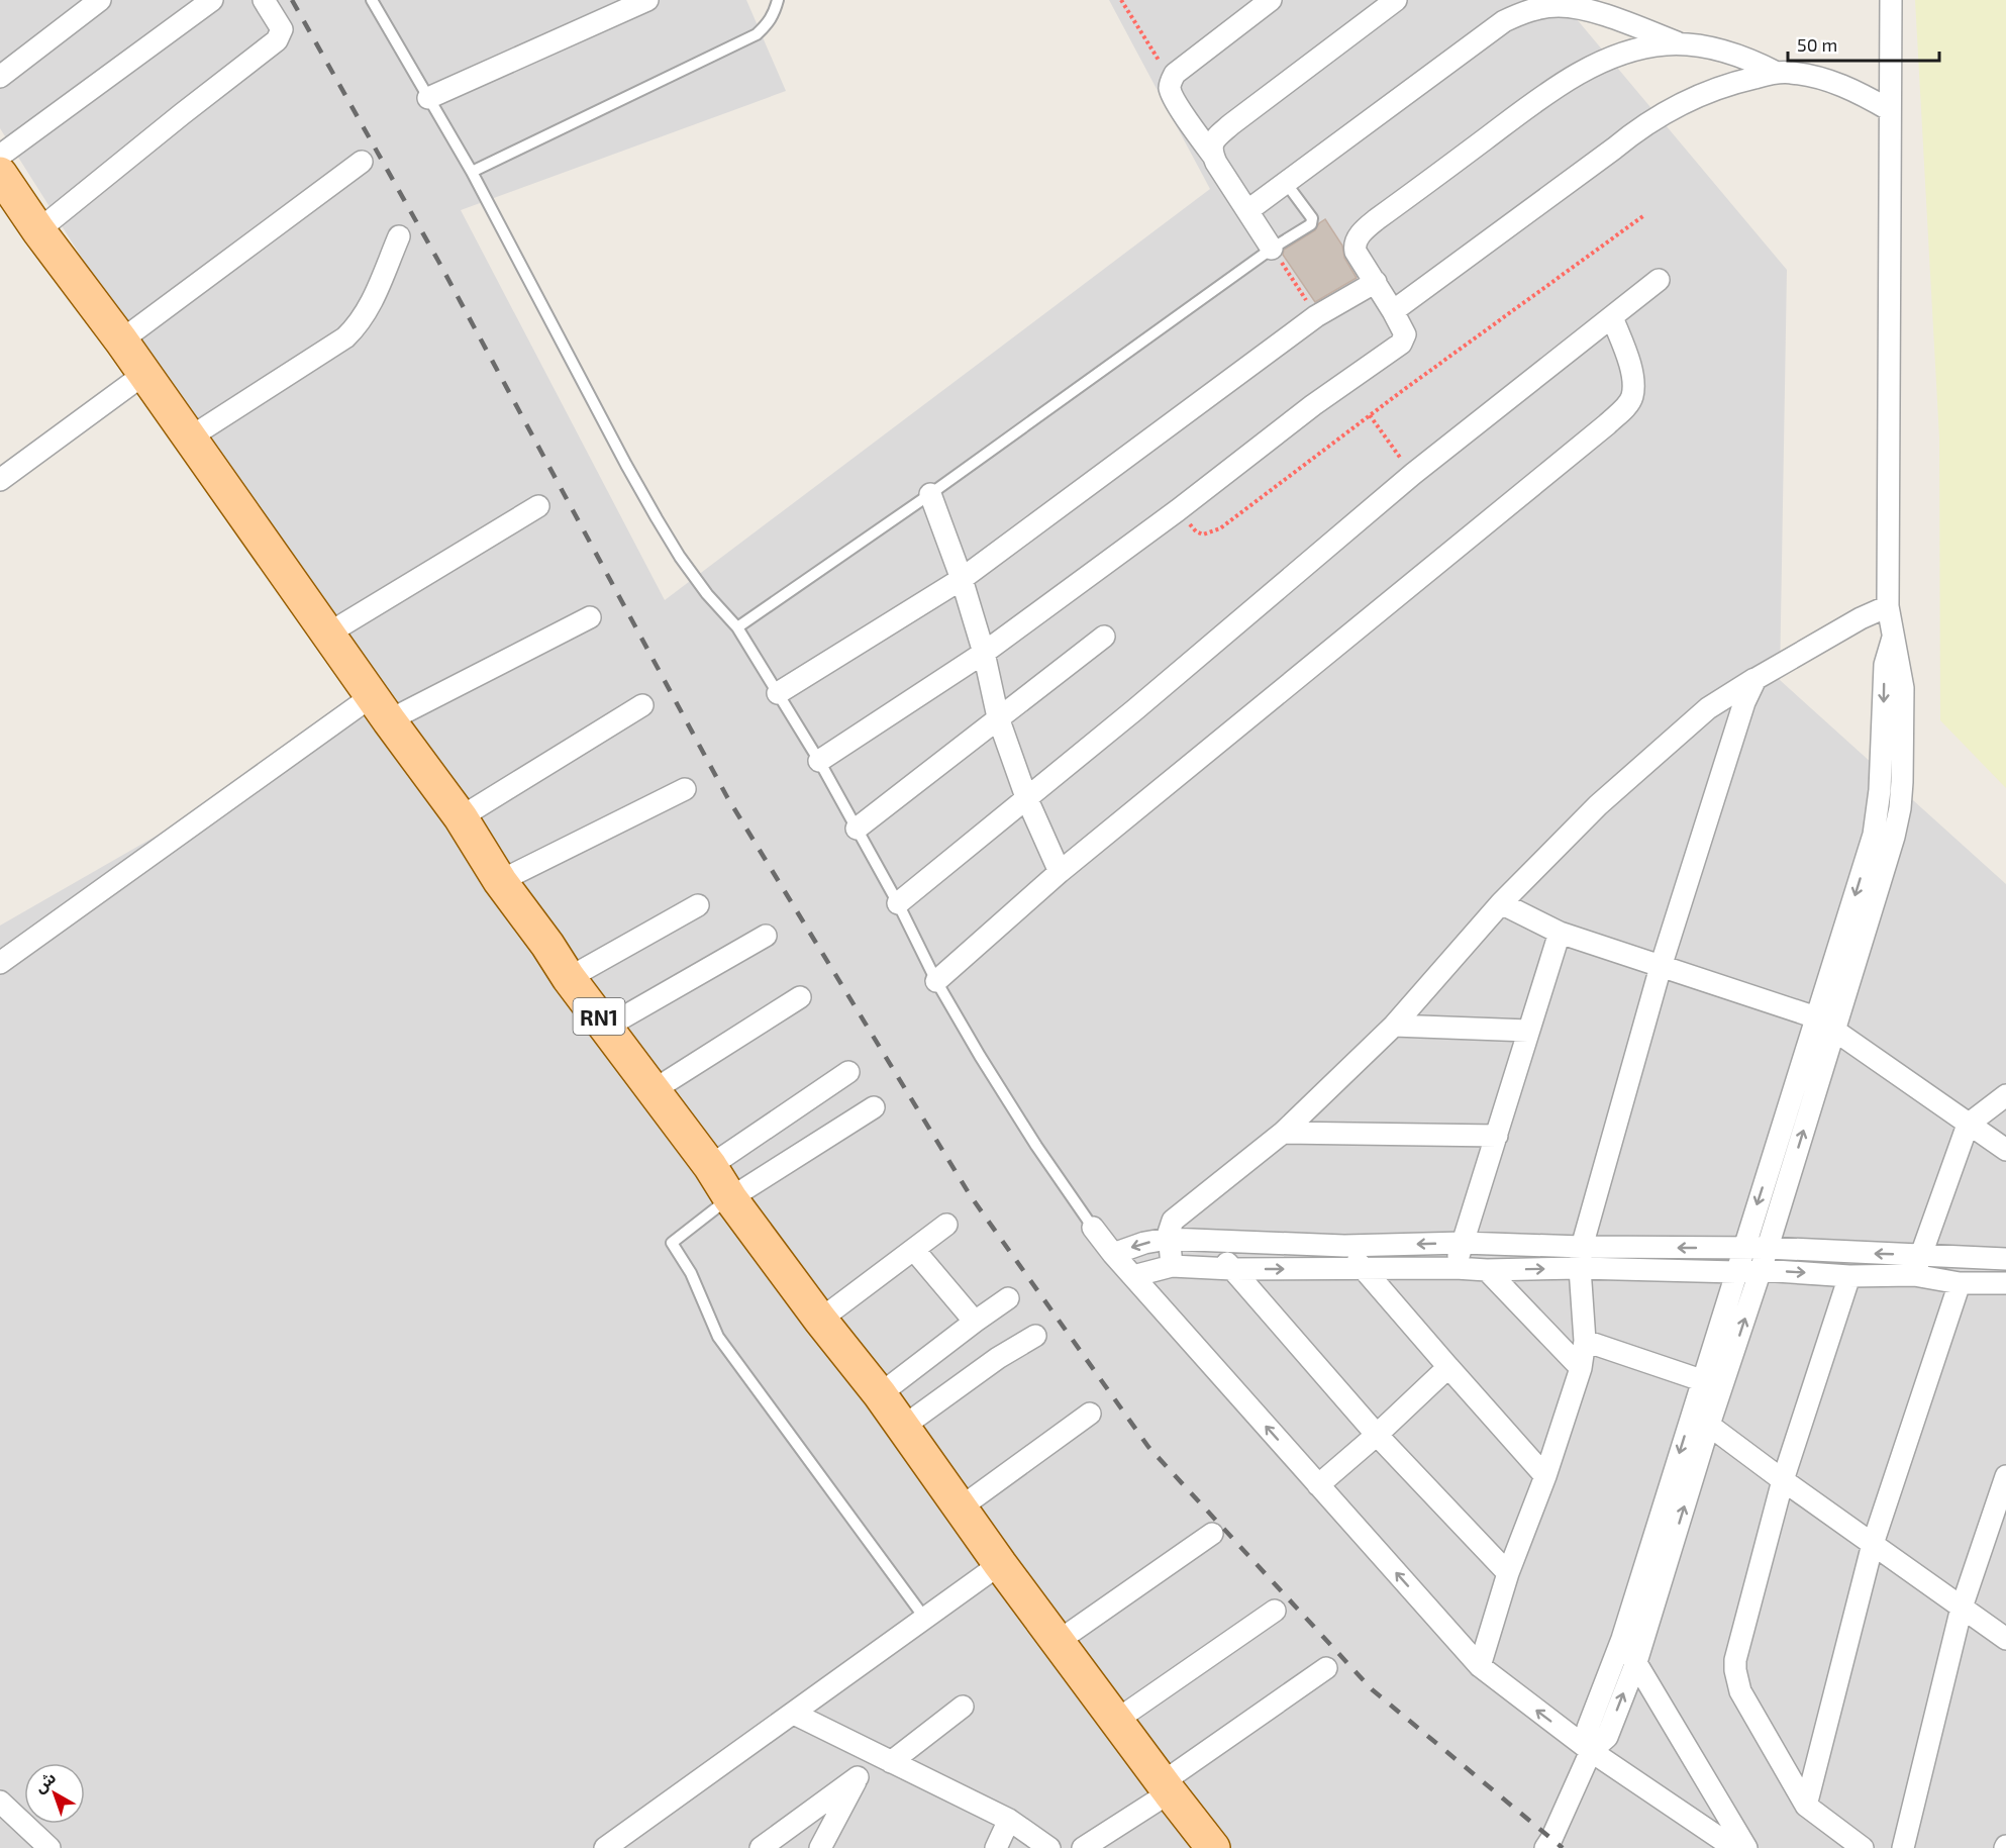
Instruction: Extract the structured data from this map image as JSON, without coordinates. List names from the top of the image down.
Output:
{
  "streets": {
    "main road": ["RN1"]
  },
  "scale_bar": "50 m",
  "north": "top left"
}
